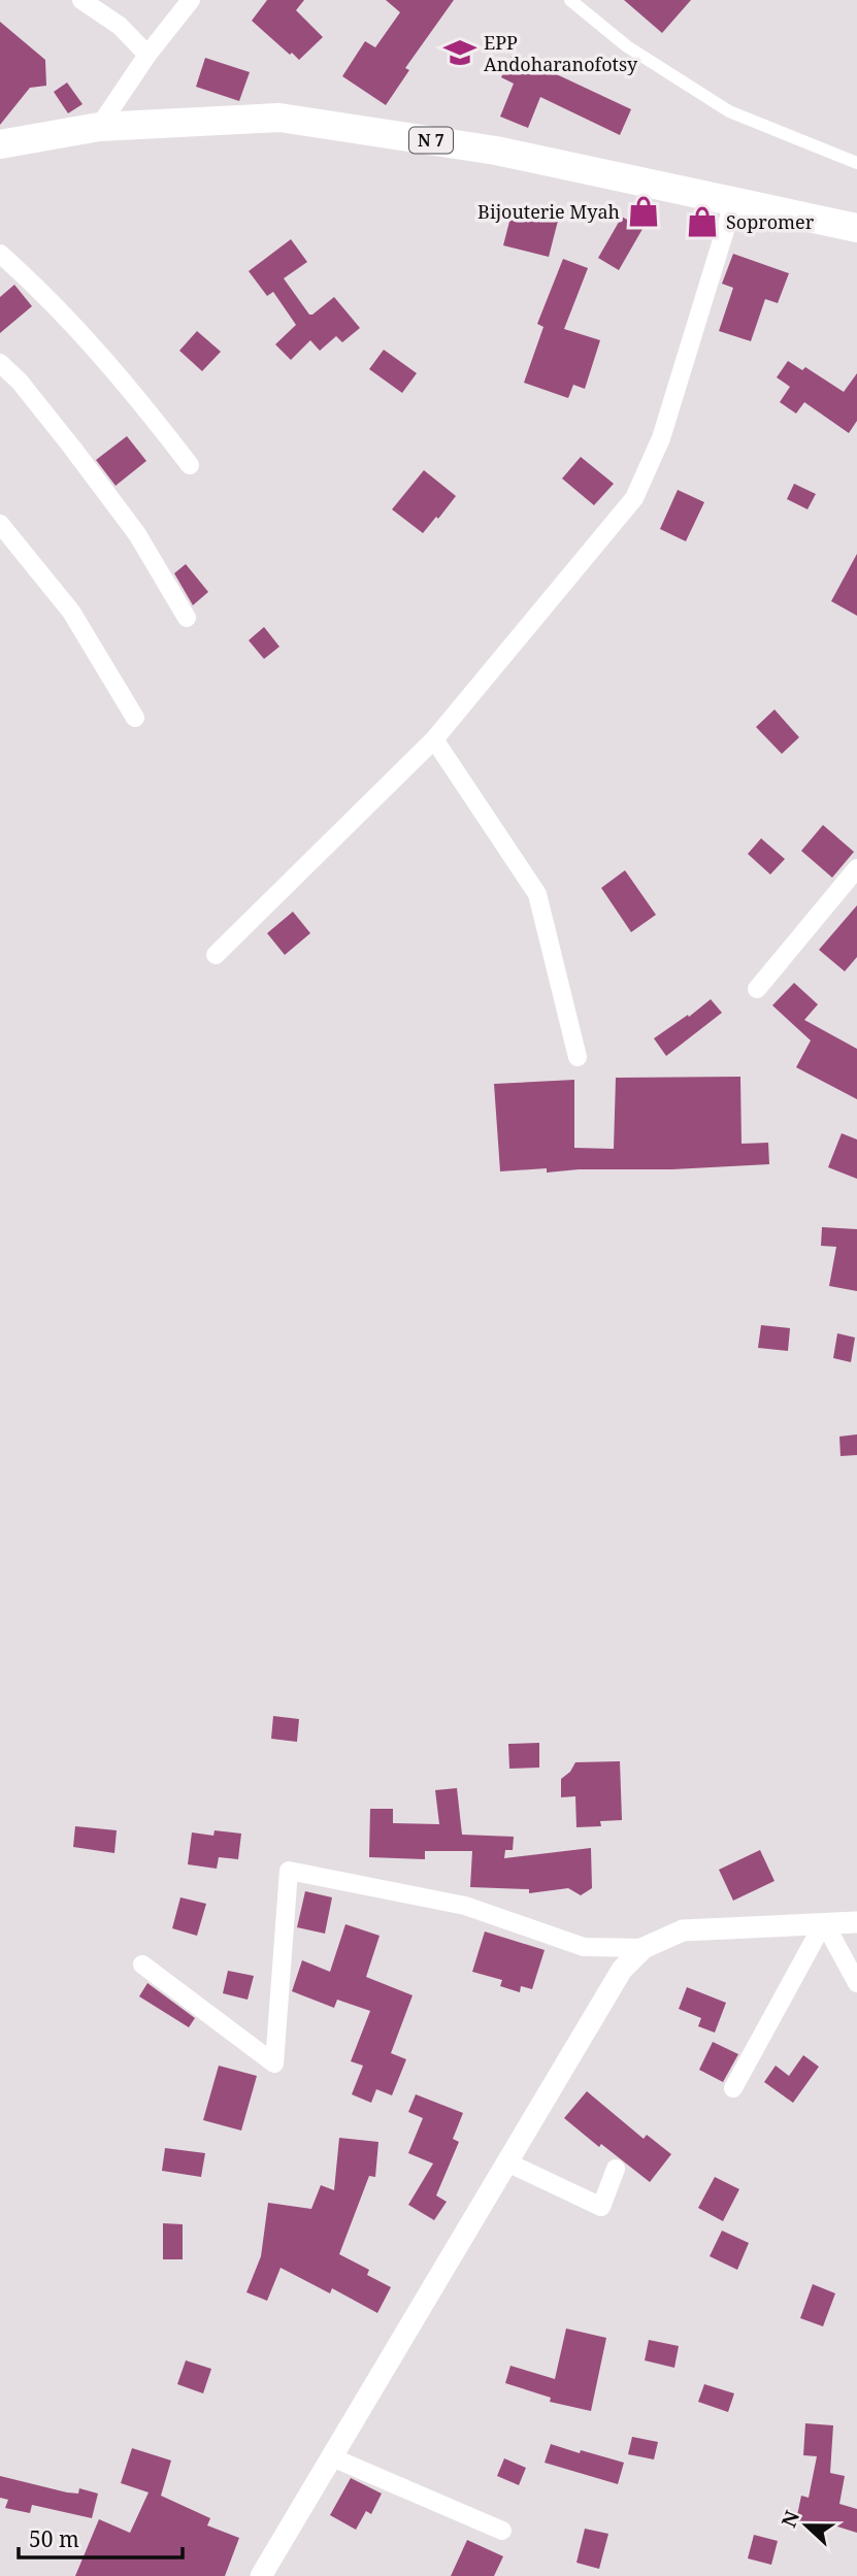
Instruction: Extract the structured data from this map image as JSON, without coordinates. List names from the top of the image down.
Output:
{
  "streets": {
    "main road": ["N 7"]
  },
  "places": {
    "school or university": ["EPP Andoharanofotsy"],
    "shop": ["Bijouterie Myah", "Sopromer"]
  },
  "scale_bar": "50 m",
  "north": "left"
}
